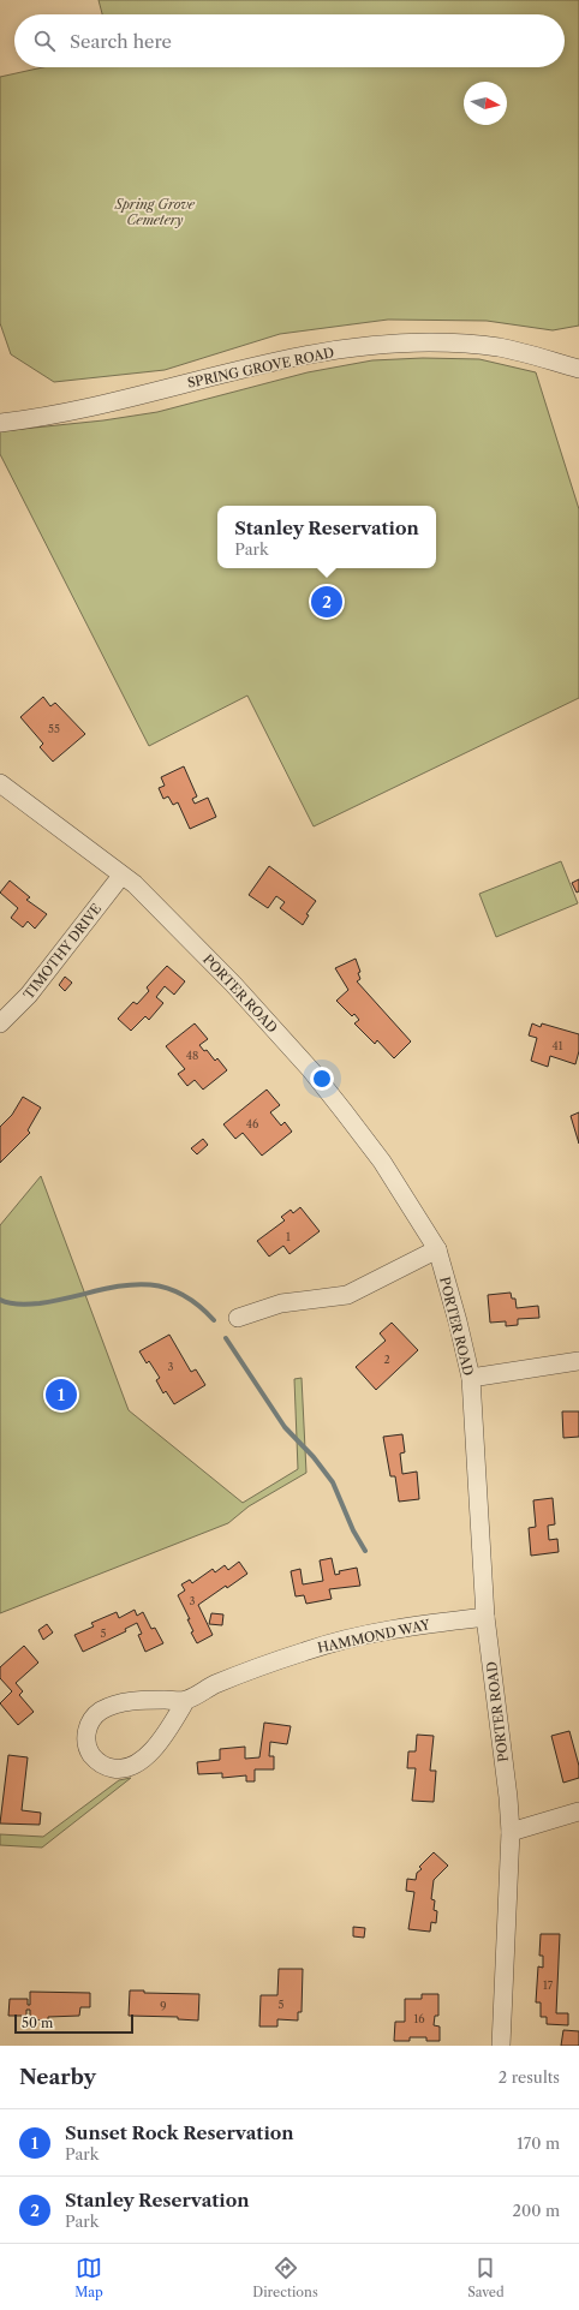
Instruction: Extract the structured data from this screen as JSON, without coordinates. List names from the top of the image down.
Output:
{
  "streets": {
    "street": [
      "SPRING GROVE ROAD",
      "TIMOTHY DRIVE",
      "PORTER ROAD",
      "HAMMOND WAY"
    ]
  },
  "crossings": [
    ["TIMOTHY DRIVE", "PORTER ROAD"],
    ["PORTER ROAD", "HAMMOND WAY"]
  ],
  "parks": ["Spring Grove Cemetery"],
  "house_numbers": [
    "55",
    "41",
    "48",
    "46",
    "1",
    "2",
    "3",
    "3",
    "5",
    "17",
    "5",
    "9",
    "16"
  ],
  "scale_bar": "50 m",
  "north": "right",
  "page": {
    "search": "Search here",
    "popup": ["Stanley Reservation", "Park"],
    "pins": ["2", "1"],
    "scale": "50 m",
    "heading": ["Nearby", "2 results"],
    "list": [
      {
        "mark": "1",
        "name": "Sunset Rock Reservation",
        "note": "Park",
        "value": "170 m"
      },
      {
        "mark": "2",
        "name": "Stanley Reservation",
        "note": "Park",
        "value": "200 m"
      }
    ],
    "nav": ["Map", "Directions", "Saved"]
  }
}
